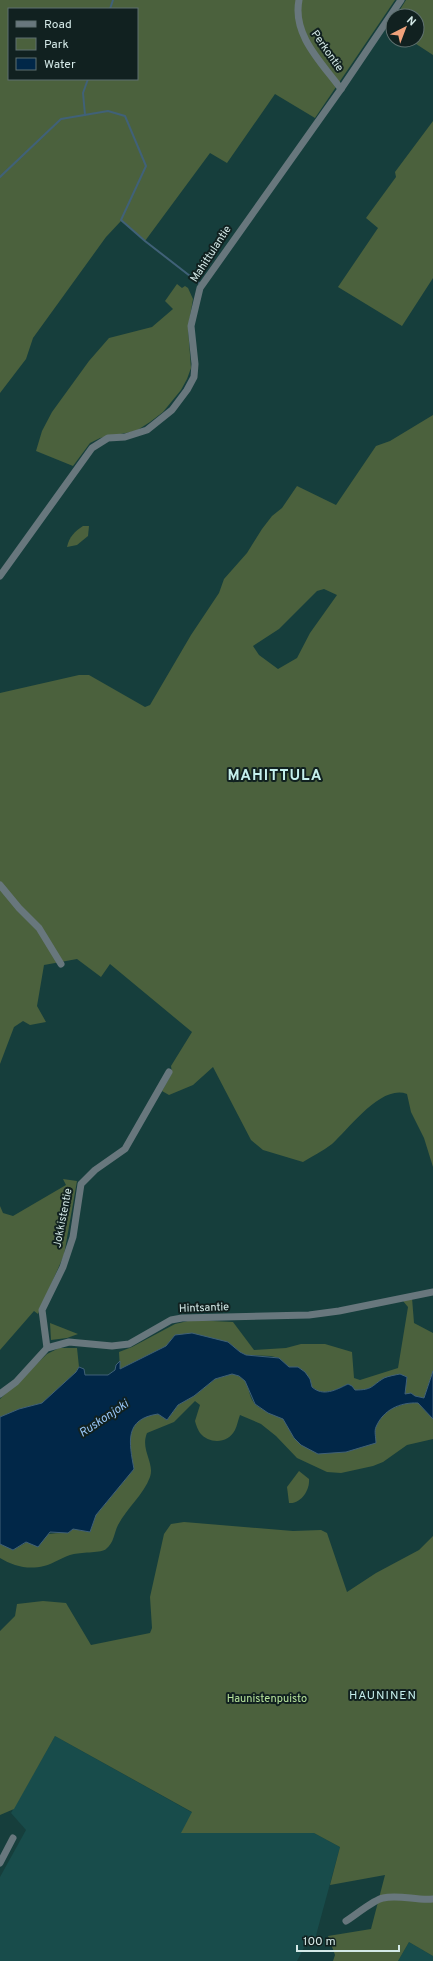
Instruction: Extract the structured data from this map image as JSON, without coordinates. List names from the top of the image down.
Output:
{
  "streets": {
    "street": [
      "Perkontie",
      "Mahittulantie",
      "Jokkistentie",
      "Hintsantie"
    ]
  },
  "crossings": [
    ["Perkontie", "Mahittulantie"],
    ["Jokkistentie", "Hintsantie"]
  ],
  "districts": ["MAHITTULA", "HAUNINEN"],
  "water": ["Ruskonjoki"],
  "parks": ["Haunistenpuisto"],
  "legend": ["Road", "Park", "Water"],
  "scale_bar": "100 m",
  "north": "top right"
}
